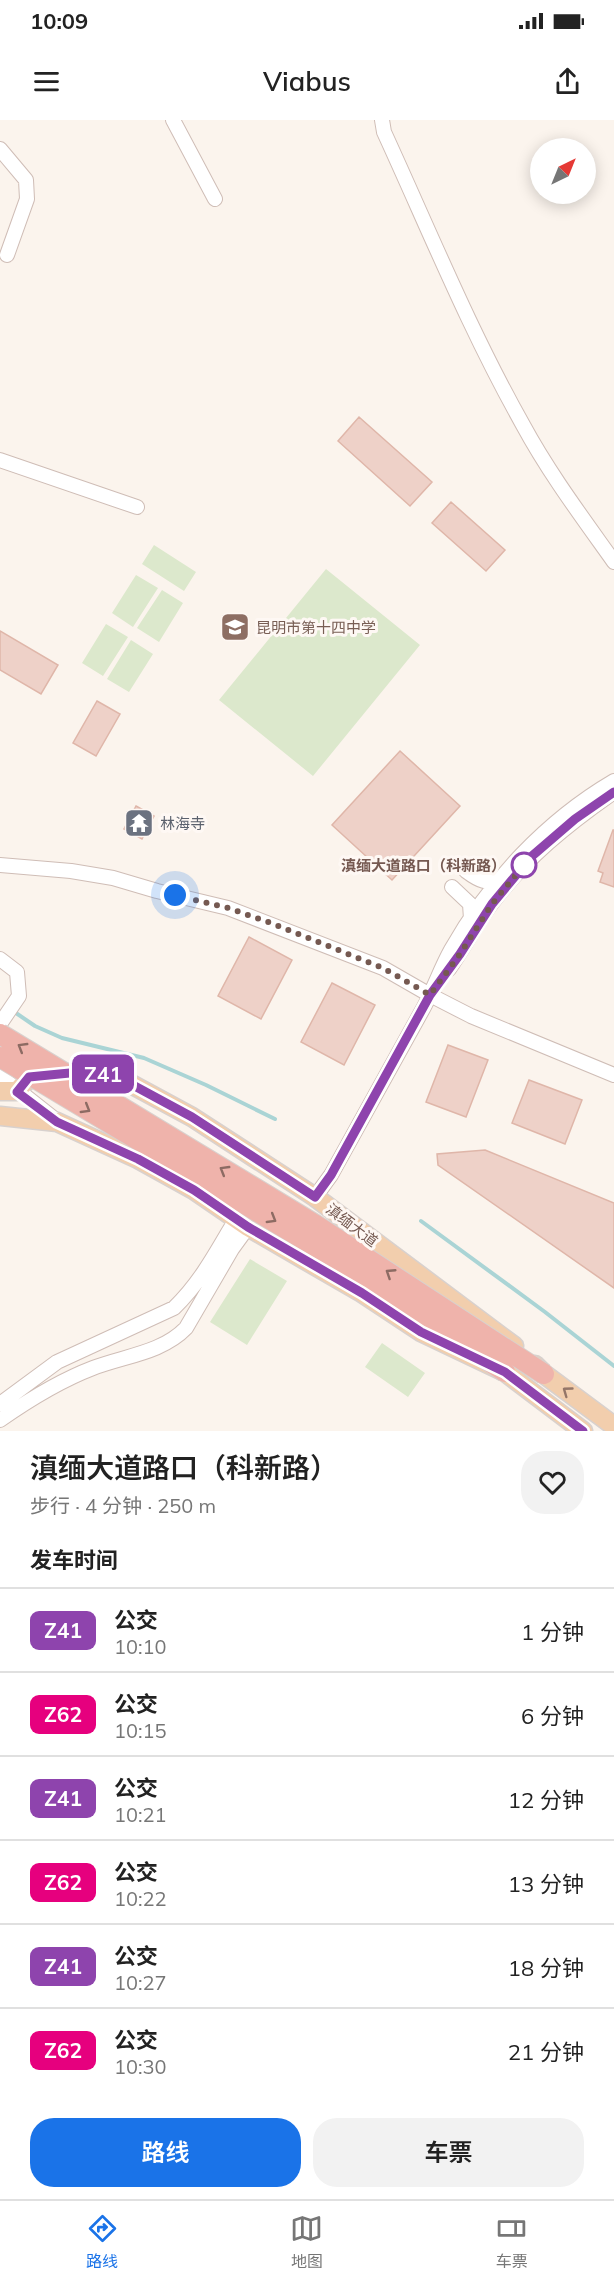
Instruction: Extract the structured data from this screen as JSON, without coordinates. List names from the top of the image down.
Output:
{
  "streets": {
    "main road": ["滇缅大道"]
  },
  "places": {
    "school or university": ["昆明市第十四中学"],
    "temple": ["林海寺"],
    "other": ["滇缅大道路口（科新路）"]
  },
  "lines": ["bus line Z41"],
  "north": "top right",
  "page": {
    "status": "10:09",
    "header": "Viabus",
    "on_map": "Z41",
    "heading": [
      ["滇缅大道路口（科新路）", "步行 · 4 分钟 · 250 m"],
      "发车时间"
    ],
    "list": [
      {
        "mark": "Z41",
        "name": "公交",
        "note": "10:10",
        "value": "1 分钟"
      },
      {
        "mark": "Z62",
        "name": "公交",
        "note": "10:15",
        "value": "6 分钟"
      },
      {
        "mark": "Z41",
        "name": "公交",
        "note": "10:21",
        "value": "12 分钟"
      },
      {
        "mark": "Z62",
        "name": "公交",
        "note": "10:22",
        "value": "13 分钟"
      },
      {
        "mark": "Z41",
        "name": "公交",
        "note": "10:27",
        "value": "18 分钟"
      },
      {
        "mark": "Z62",
        "name": "公交",
        "note": "10:30",
        "value": "21 分钟"
      }
    ],
    "buttons": ["路线", "车票"],
    "tabs": ["路线", "地图", "车票"]
  }
}
